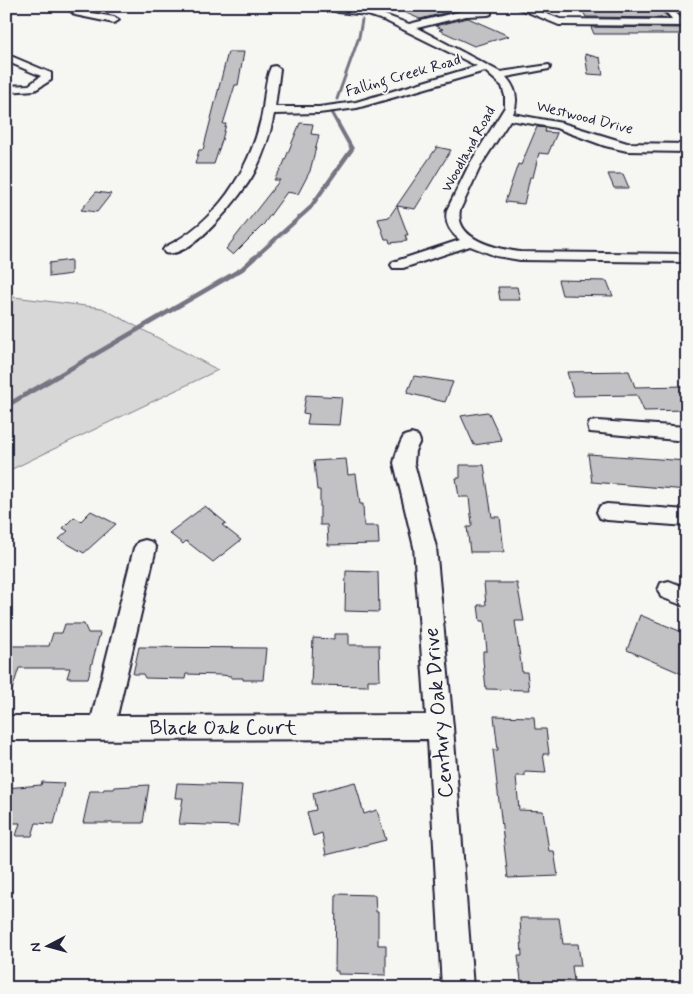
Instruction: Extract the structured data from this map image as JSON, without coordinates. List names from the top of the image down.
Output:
{
  "streets": {
    "street": [
      "Falling Creek Road",
      "Westwood Drive",
      "Woodland Road",
      "Century Oak Drive",
      "Black Oak Court"
    ]
  },
  "crossings": [
    ["Falling Creek Road", "Woodland Road"],
    ["Westwood Drive", "Woodland Road"],
    ["Century Oak Drive", "Black Oak Court"]
  ],
  "north": "left"
}
